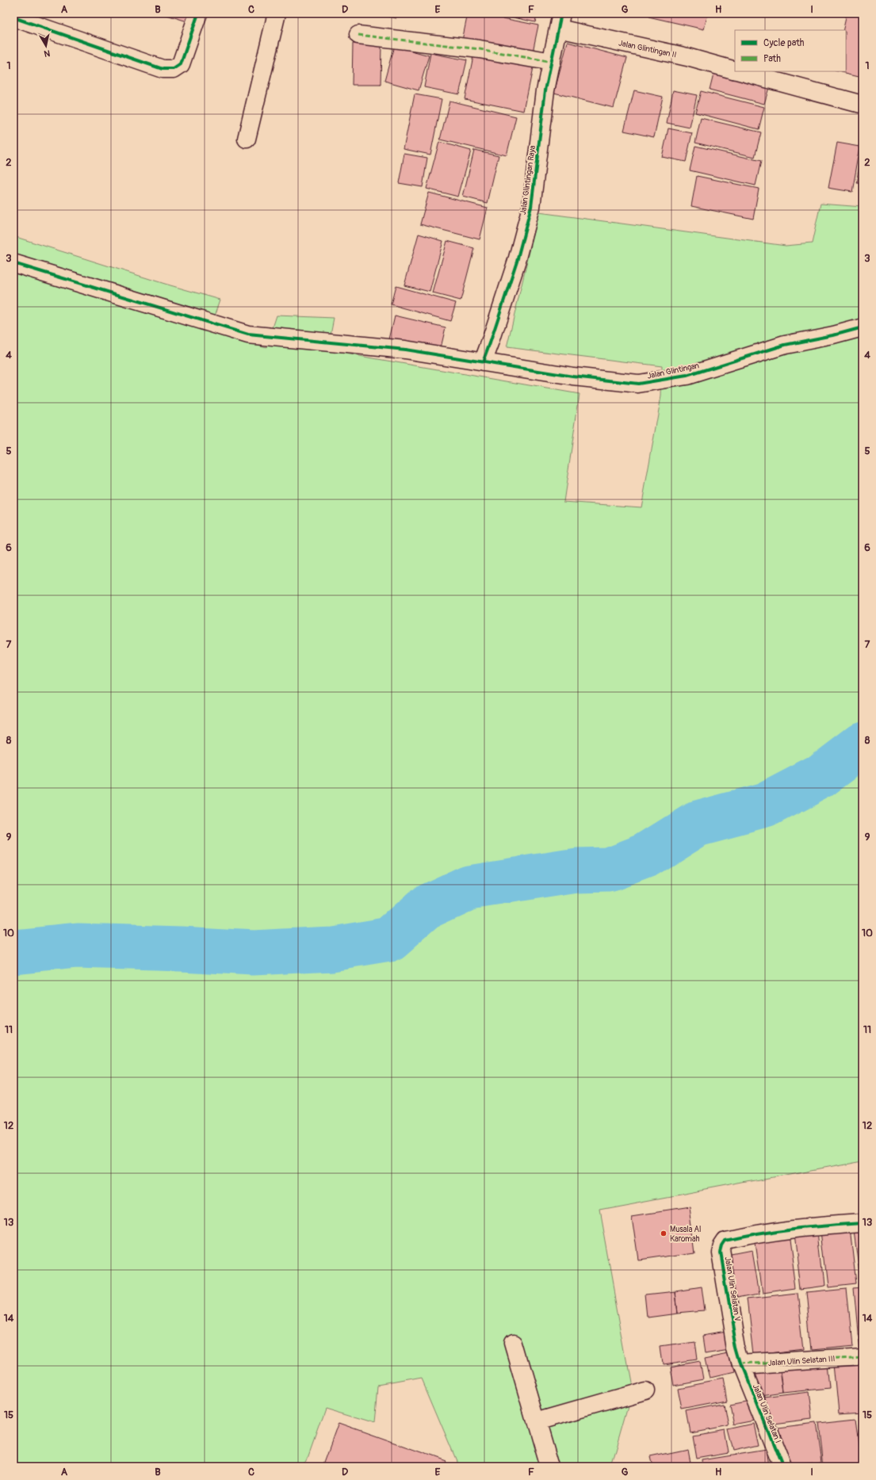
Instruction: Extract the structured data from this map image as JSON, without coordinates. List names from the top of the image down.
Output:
{
  "streets": {
    "street": [
      "Jalan Glintingan II",
      "Jalan Glintingan Raya",
      "Jalan Glintingan",
      "Jalan Ulin Selatan V",
      "Jalan Ulin Selatan III",
      "Jalan Ulin Selatan I"
    ]
  },
  "crossings": [
    ["Jalan Glintingan II", "Jalan Glintingan Raya"],
    ["Jalan Glintingan Raya", "Jalan Glintingan"],
    ["Jalan Ulin Selatan V", "Jalan Ulin Selatan III"],
    ["Jalan Ulin Selatan V", "Jalan Ulin Selatan I"],
    ["Jalan Ulin Selatan III", "Jalan Ulin Selatan I"]
  ],
  "places": ["Musala Al Karomah"],
  "legend": ["Cycle path", "Path"],
  "north": "bottom",
  "grid": {
    "columns": [
      "A",
      "B",
      "C",
      "D",
      "E",
      "F",
      "G",
      "H",
      "I"
    ],
    "rows": [
      "1",
      "2",
      "3",
      "4",
      "5",
      "6",
      "7",
      "8",
      "9",
      "10",
      "11",
      "12",
      "13",
      "14",
      "15"
    ]
  }
}
